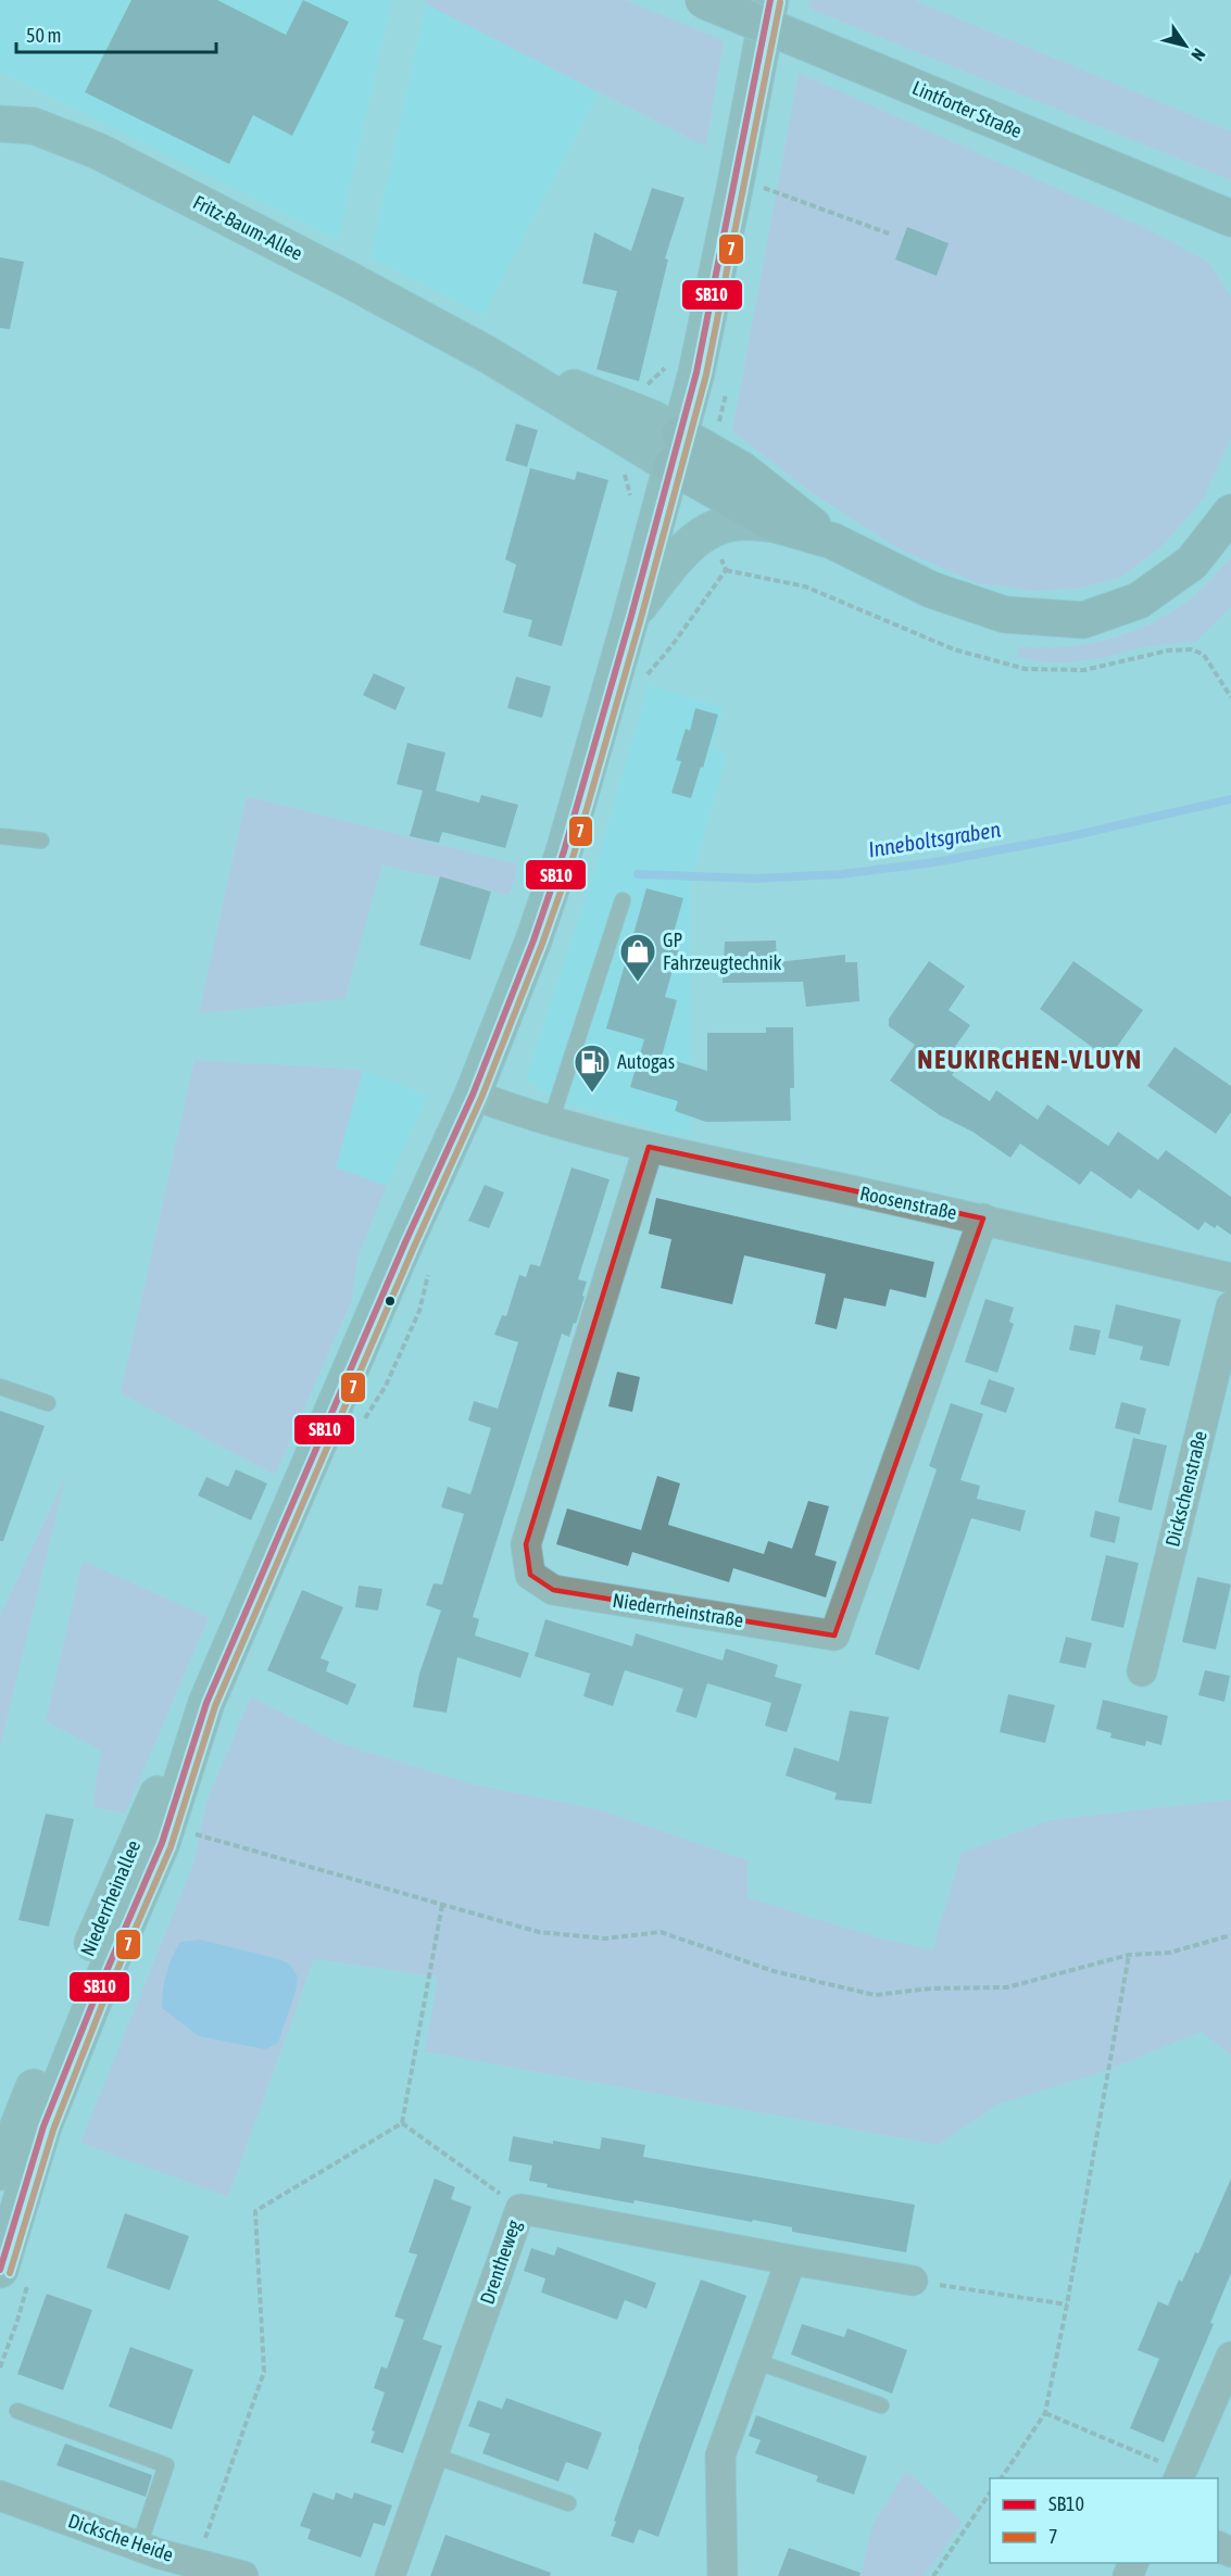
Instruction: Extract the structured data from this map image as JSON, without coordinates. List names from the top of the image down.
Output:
{
  "streets": {
    "main road": ["Lintforter Straße", "Fritz-Baum-Allee", "Niederrheinallee"],
    "street": [
      "Roosenstraße",
      "Dickschenstraße",
      "Niederrheinstraße",
      "Drentheweg",
      "Dicksche Heide"
    ]
  },
  "crossings": [
    ["Fritz-Baum-Allee", "Niederrheinallee"],
    ["Roosenstraße", "Niederrheinstraße"],
    ["Roosenstraße", "Niederrheinallee"]
  ],
  "districts": ["NEUKIRCHEN-VLUYN"],
  "water": ["Inneboltsgraben"],
  "places": {
    "shop": ["GP Fahrzeugtechnik"],
    "fuel station": ["Autogas"]
  },
  "lines": ["transit line SB10", "transit line 7"],
  "legend": ["SB10", "7"],
  "scale_bar": "50 m",
  "north": "bottom right"
}
